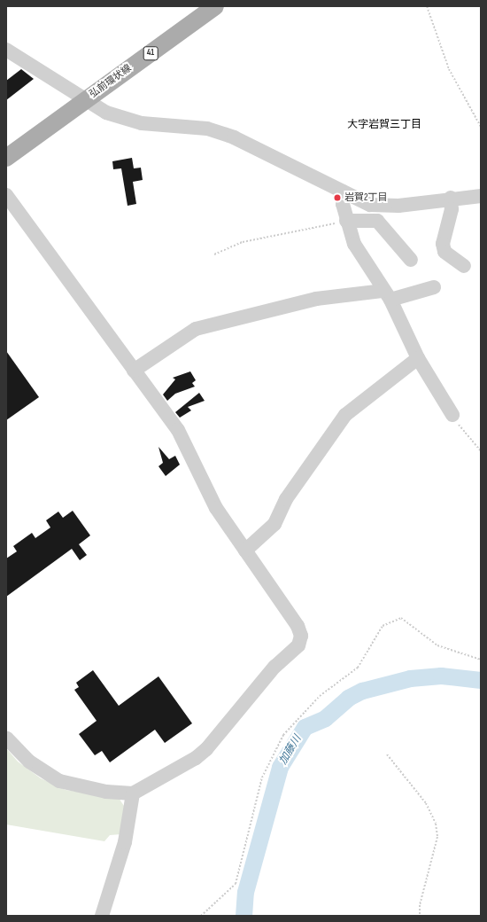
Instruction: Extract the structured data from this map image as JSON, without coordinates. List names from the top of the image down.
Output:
{
  "streets": {
    "main road": ["41", "弘前環状線"]
  },
  "districts": ["大字岩賀三丁目"],
  "water": ["加藤川"],
  "places": ["岩賀2丁目"]
}
